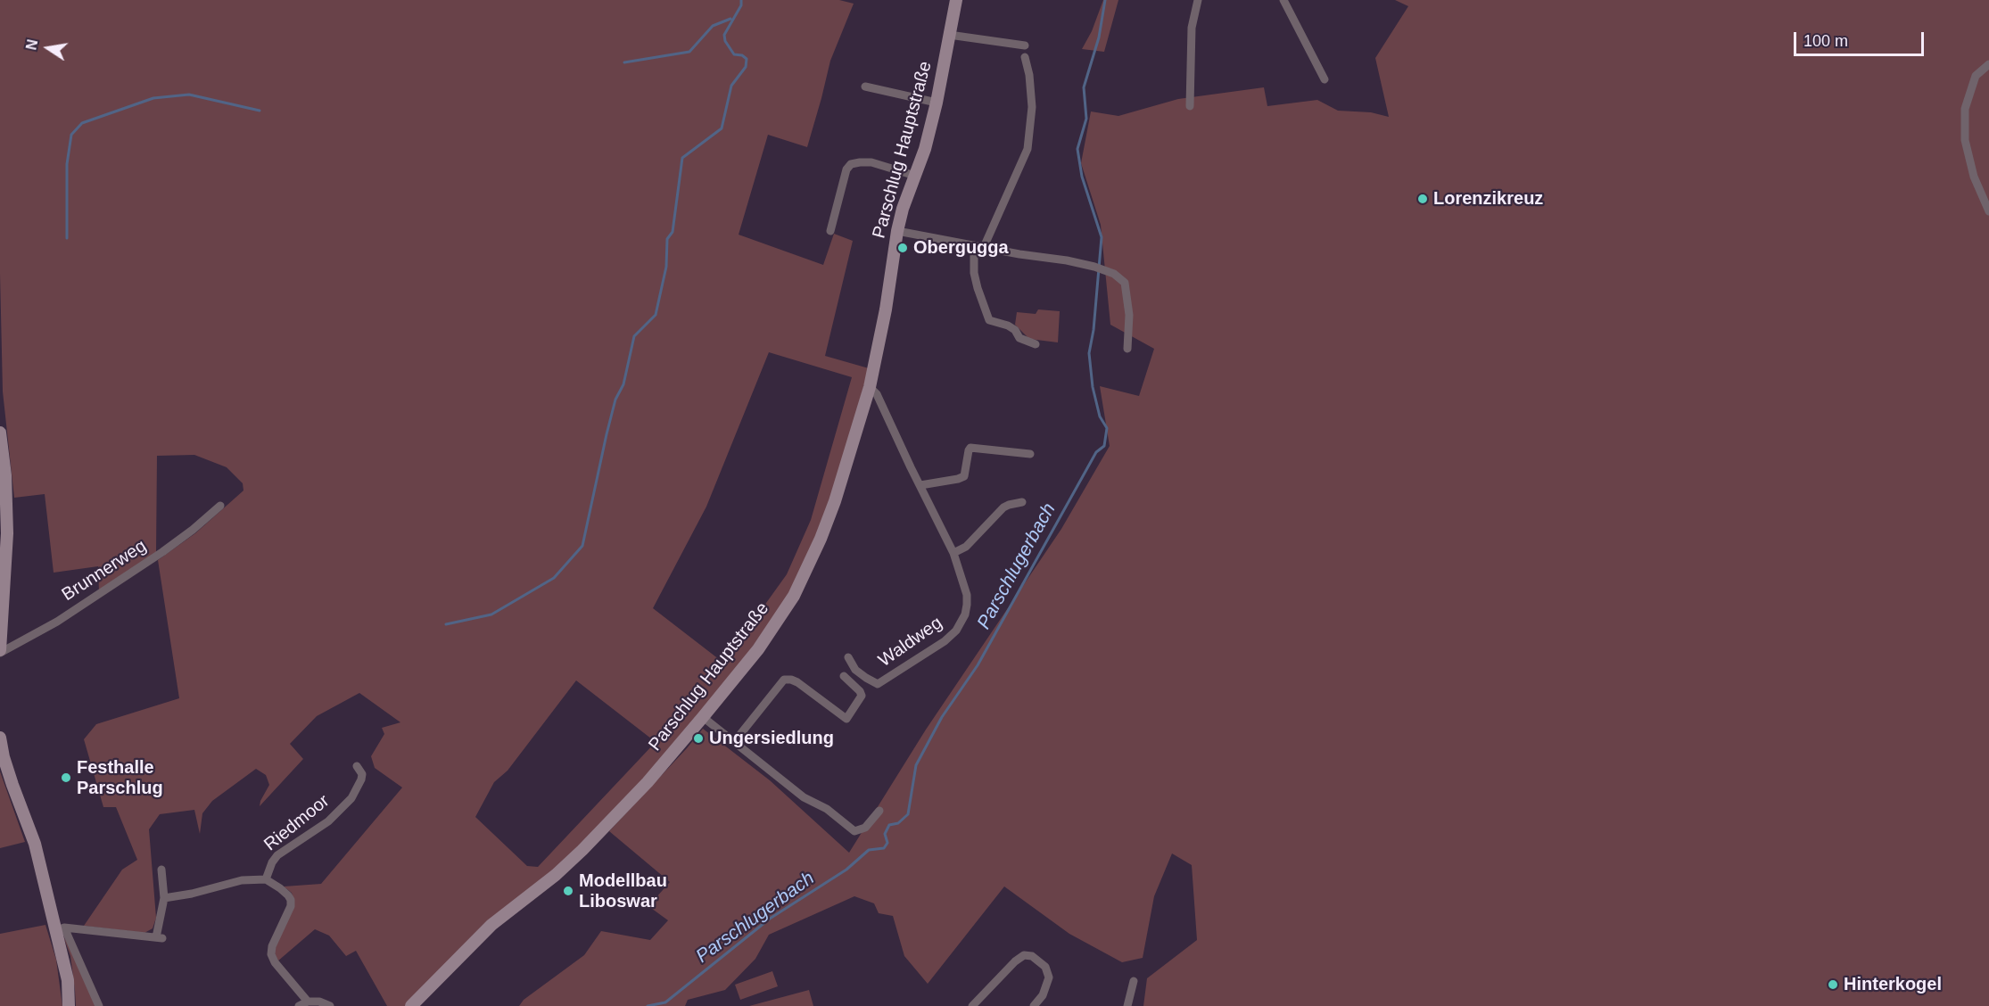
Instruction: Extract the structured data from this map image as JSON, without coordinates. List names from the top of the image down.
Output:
{
  "streets": {
    "main road": ["Parschlug Hauptstraße"],
    "street": ["Brunnerweg", "Waldweg", "Riedmoor"]
  },
  "crossings": [
    ["Parschlug Hauptstraße", "Waldweg"]
  ],
  "water": ["Parschlugerbach"],
  "places": [
    "Lorenzikreuz",
    "Obergugga",
    "Ungersiedlung",
    "Festhalle Parschlug",
    "Modellbau Liboswar",
    "Hinterkogel"
  ],
  "scale_bar": "100 m",
  "north": "left"
}
